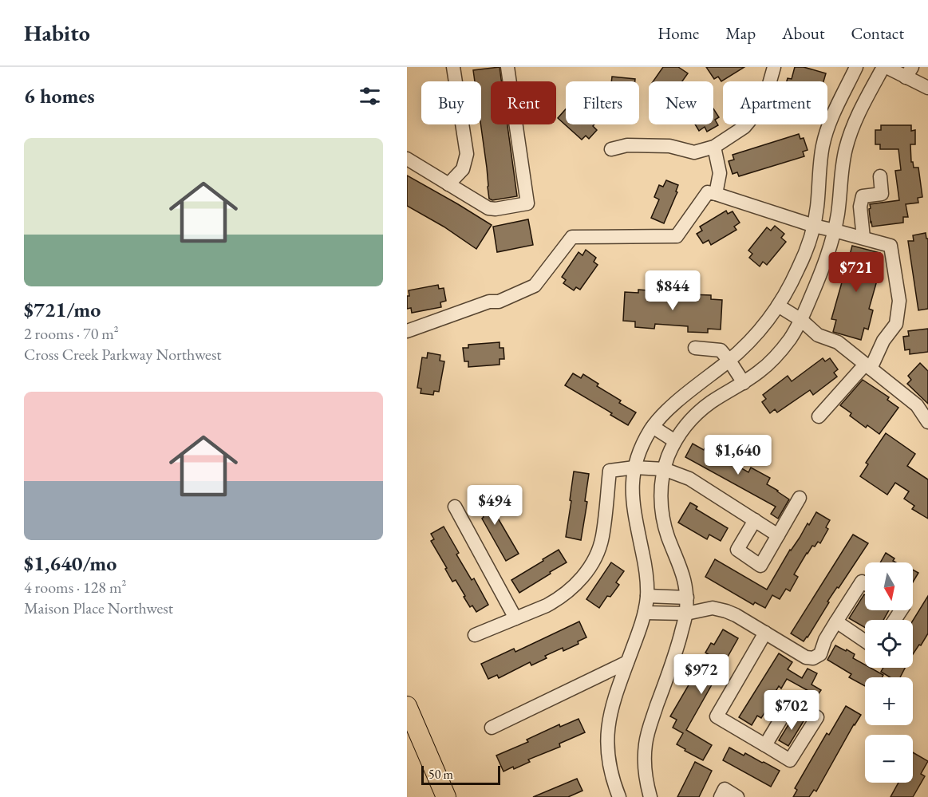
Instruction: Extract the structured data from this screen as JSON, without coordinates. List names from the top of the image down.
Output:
{
  "scale_bar": "50 m",
  "north": "bottom",
  "page": {
    "header": "Habito",
    "nav": [
      "Home",
      "Map",
      "About",
      "Contact"
    ],
    "heading": "6 homes",
    "chip": [
      "Buy",
      "Rent",
      "Filters",
      "New",
      "Apartment"
    ],
    "list": [
      {
        "name": "$721/mo",
        "note": "2 rooms · 70 m² · Cross Creek Parkway Northwest"
      },
      {
        "name": "$1,640/mo",
        "note": "4 rooms · 128 m² · Maison Place Northwest"
      }
    ],
    "price": [
      "$721",
      "$844",
      "$1,640",
      "$494",
      "$972",
      "$702"
    ],
    "map_buttons": ["+", "−"],
    "scale": "50 m"
  }
}
